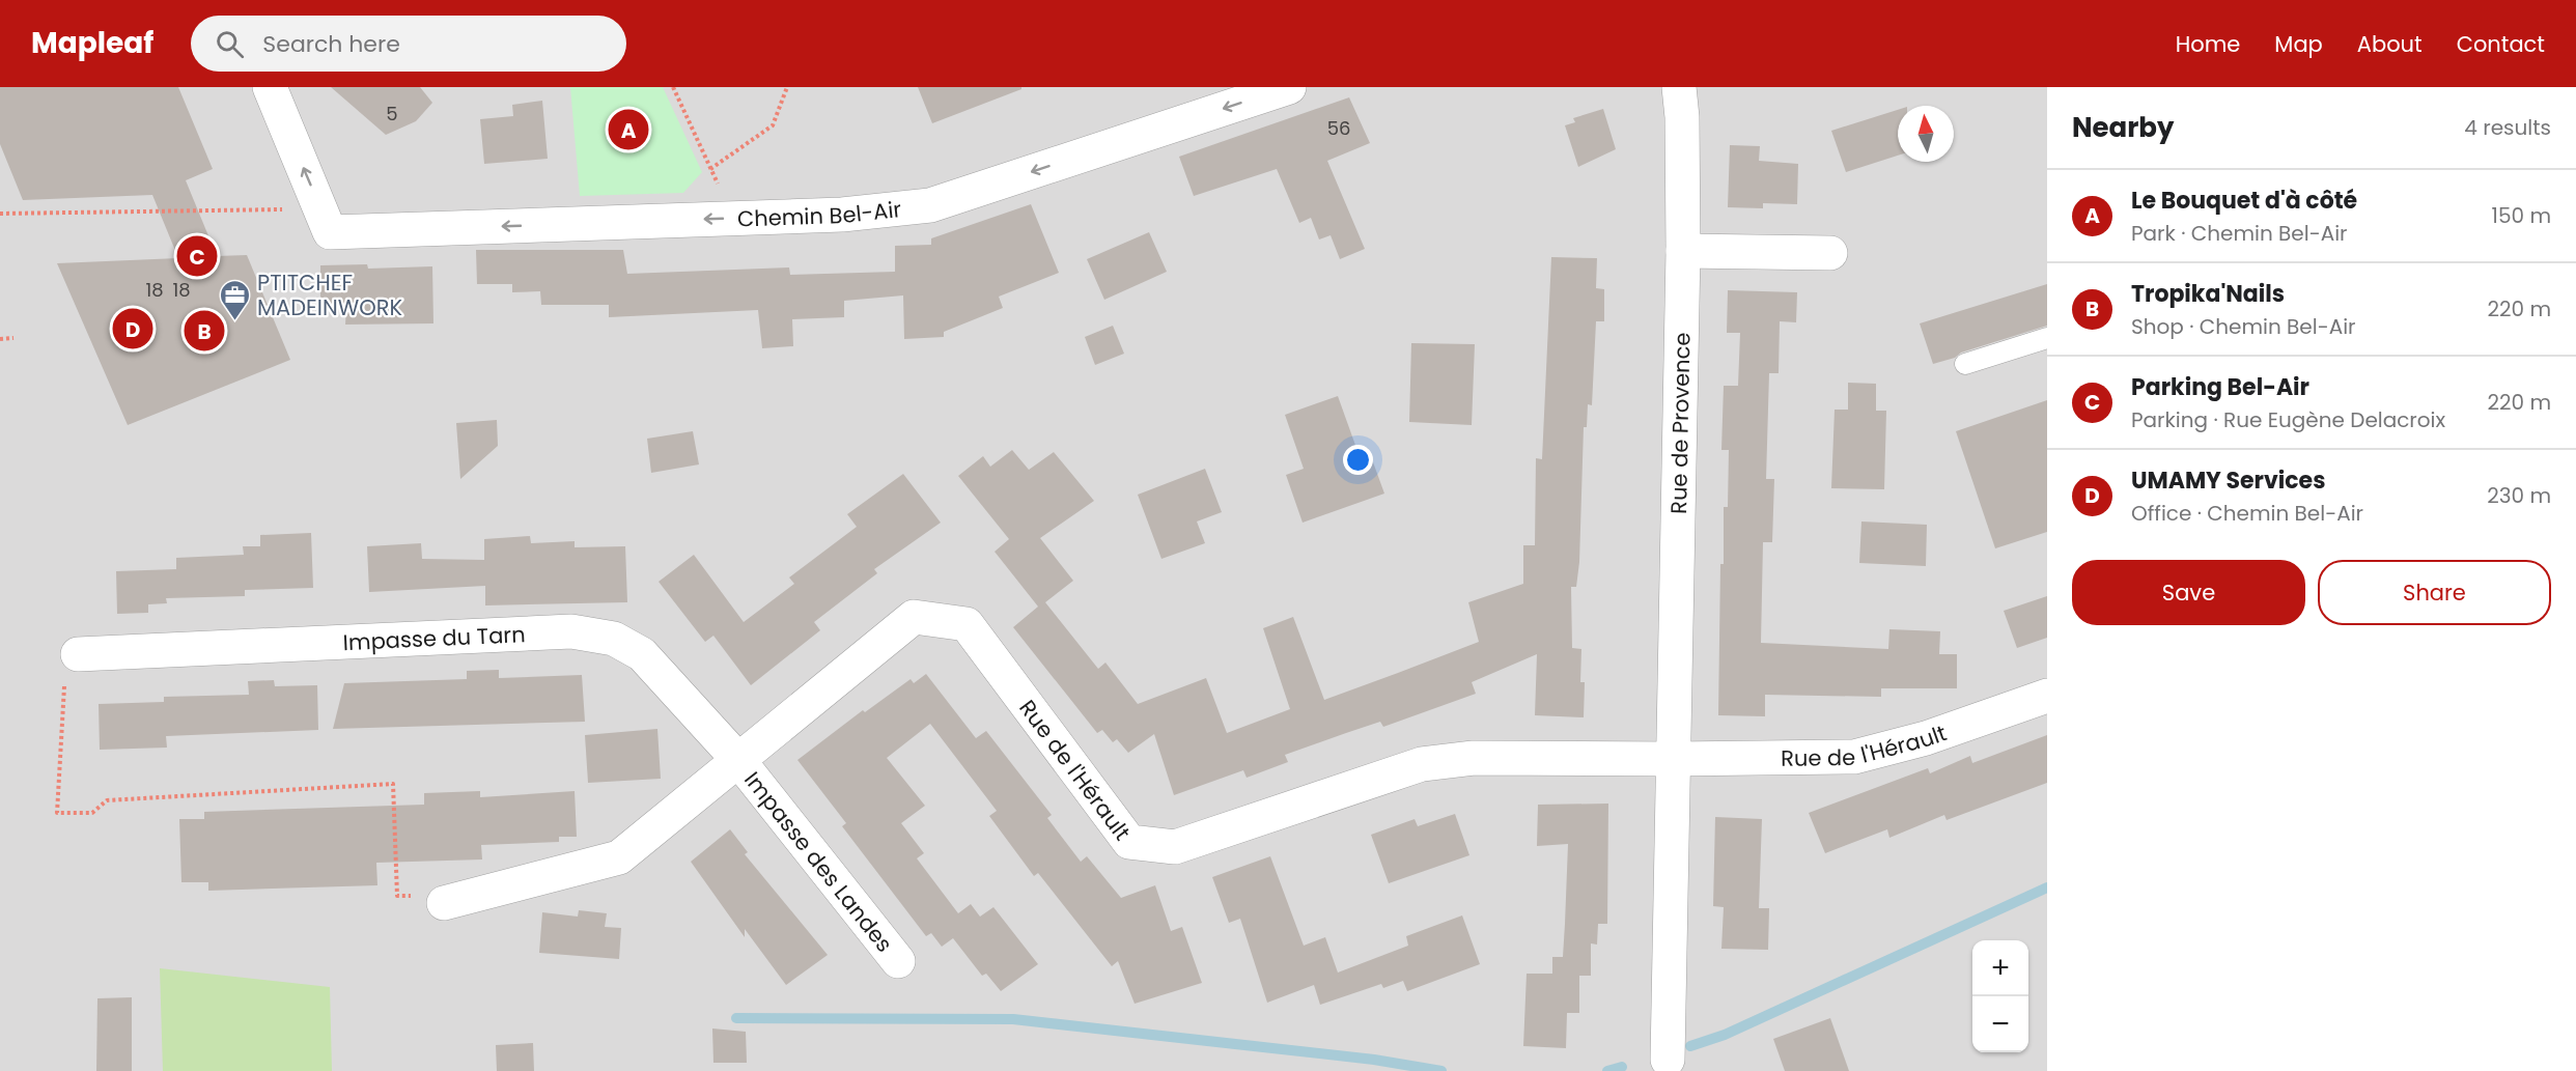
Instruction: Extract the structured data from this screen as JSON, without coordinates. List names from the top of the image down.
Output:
{
  "streets": {
    "street": [
      "Chemin Bel-Air",
      "Rue de Provence",
      "Impasse du Tarn",
      "Rue de l'Hérault",
      "Impasse des Landes"
    ]
  },
  "crossings": [
    ["Rue de Provence", "Rue de l'Hérault"],
    ["Impasse du Tarn", "Rue de l'Hérault"],
    ["Impasse du Tarn", "Impasse des Landes"],
    ["Rue de l'Hérault", "Impasse des Landes"]
  ],
  "one_way": ["Chemin Bel-Air"],
  "places": {
    "office": ["PTITCHEF MADEINWORK"]
  },
  "house_numbers": [
    "5",
    "56",
    "18",
    "18"
  ],
  "north": "top",
  "page": {
    "header": "Mapleaf",
    "search": "Search here",
    "nav": [
      "Home",
      "Map",
      "About",
      "Contact"
    ],
    "heading": ["Nearby", "4 results"],
    "pins": [
      "A",
      "C",
      "D",
      "B"
    ],
    "list": [
      {
        "mark": "A",
        "name": "Le Bouquet d'à côté",
        "note": "Park · Chemin Bel-Air",
        "value": "150 m"
      },
      {
        "mark": "B",
        "name": "Tropika'Nails",
        "note": "Shop · Chemin Bel-Air",
        "value": "220 m"
      },
      {
        "mark": "C",
        "name": "Parking Bel-Air",
        "note": "Parking · Rue Eugène Delacroix",
        "value": "220 m"
      },
      {
        "mark": "D",
        "name": "UMAMY Services",
        "note": "Office · Chemin Bel-Air",
        "value": "230 m"
      }
    ],
    "buttons": ["Save", "Share"],
    "map_buttons": ["+", "−"]
  }
}
